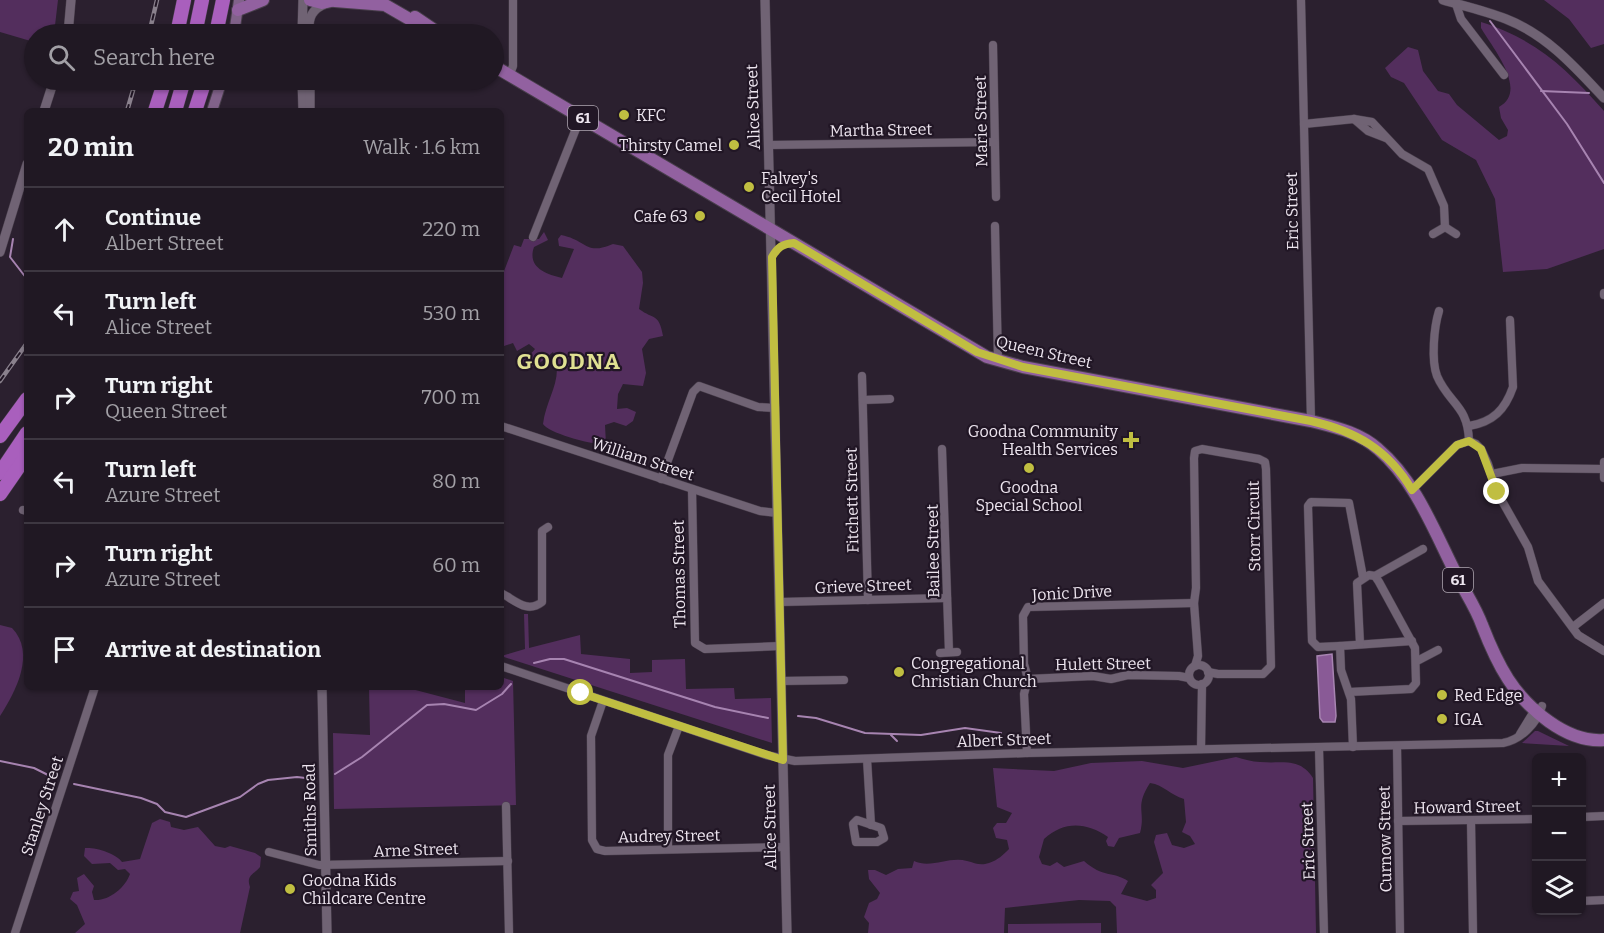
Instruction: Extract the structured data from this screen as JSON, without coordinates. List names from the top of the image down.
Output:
{
  "streets": {
    "main road": ["61", "Queen Street"],
    "street": [
      "Alice Street",
      "Marie Street",
      "Martha Street",
      "Eric Street",
      "William Street",
      "Fitchett Street",
      "Storr Circuit",
      "Bailee Street",
      "Thomas Street",
      "Grieve Street",
      "Jonic Drive",
      "Hulett Street",
      "Albert Street",
      "Stanley Street",
      "Howard Street",
      "Smiths Road",
      "Audrey Street",
      "Curnow Street",
      "Arne Street"
    ]
  },
  "crossings": [
    ["Alice Street", "Martha Street"],
    ["Alice Street", "Queen Street"],
    ["Alice Street", "William Street"],
    ["Alice Street", "Thomas Street"],
    ["Alice Street", "Grieve Street"],
    ["Alice Street", "Albert Street"],
    ["Alice Street", "Audrey Street"],
    ["Marie Street", "Martha Street"],
    ["Eric Street", "Queen Street"],
    ["Eric Street", "Albert Street"],
    ["Queen Street", "Albert Street"],
    ["William Street", "Thomas Street"],
    ["Fitchett Street", "Grieve Street"],
    ["Storr Circuit", "Jonic Drive"],
    ["Bailee Street", "Grieve Street"],
    ["Jonic Drive", "Hulett Street"],
    ["Jonic Drive", "Albert Street"],
    ["Albert Street", "Audrey Street"],
    ["Albert Street", "Curnow Street"],
    ["Howard Street", "Curnow Street"],
    ["Smiths Road", "Arne Street"]
  ],
  "districts": ["GOODNA"],
  "places": {
    "other": [
      "KFC",
      "Thirsty Camel",
      "Falvey's Cecil Hotel",
      "Cafe 63",
      "Goodna Special School",
      "Congregational Christian Church",
      "Red Edge",
      "IGA",
      "Goodna Kids Childcare Centre"
    ],
    "health": ["Goodna Community Health Services"]
  },
  "page": {
    "search": "Search here",
    "heading": ["20 min", "Walk · 1.6 km"],
    "list": [
      ["Continue", "Albert Street", "220 m"],
      ["Turn left", "Alice Street", "530 m"],
      ["Turn right", "Queen Street", "700 m"],
      ["Turn left", "Azure Street", "80 m"],
      ["Turn right", "Azure Street", "60 m"],
      "Arrive at destination"
    ],
    "map_buttons": ["+", "−"]
  }
}
